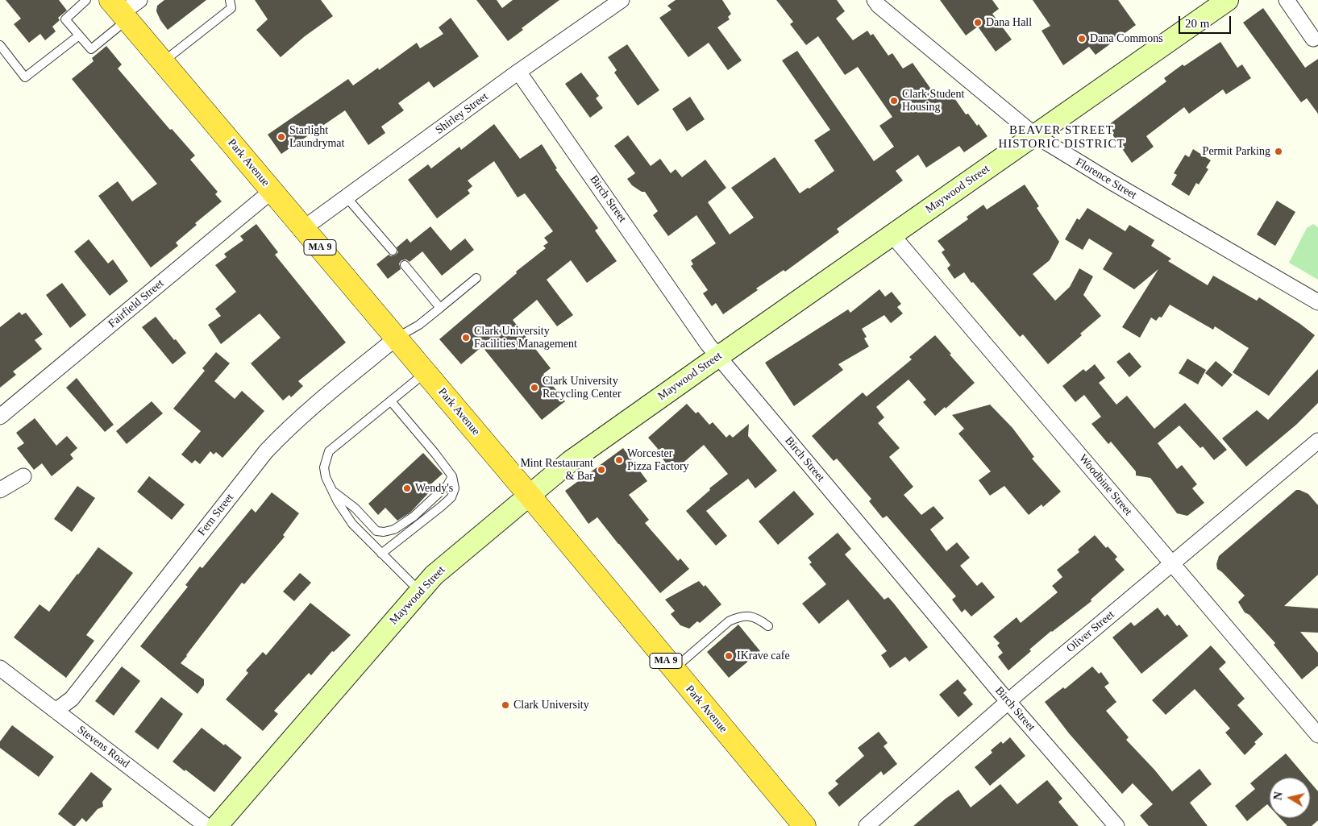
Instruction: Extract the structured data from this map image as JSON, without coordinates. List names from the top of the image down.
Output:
{
  "streets": {
    "highway": ["Park Avenue", "MA 9"],
    "street": [
      "Shirley Street",
      "Florence Street",
      "Maywood Street",
      "Birch Street",
      "Fairfield Street",
      "Woodbine Street",
      "Fern Street",
      "Oliver Street",
      "Stevens Road"
    ]
  },
  "crossings": [
    ["Shirley Street", "Park Avenue"],
    ["Shirley Street", "Birch Street"],
    ["Park Avenue", "Maywood Street"],
    ["Park Avenue", "Fairfield Street"],
    ["Park Avenue", "Fern Street"],
    ["Florence Street", "Maywood Street"],
    ["Maywood Street", "Birch Street"],
    ["Maywood Street", "Woodbine Street"],
    ["Birch Street", "Oliver Street"],
    ["Woodbine Street", "Oliver Street"],
    ["Fern Street", "Stevens Road"]
  ],
  "districts": ["BEAVER STREET HISTORIC DISTRICT"],
  "places": [
    "Dana Hall",
    "Dana Commons",
    "Clark Student Housing",
    "Starlight Laundrymat",
    "Permit Parking",
    "Clark University Facilities Management",
    "Clark University Recycling Center",
    "Worcester Pizza Factory",
    "Mint Restaurant & Bar",
    "Wendy's",
    "IKrave cafe",
    "Clark University"
  ],
  "scale_bar": "20 m",
  "north": "left"
}
